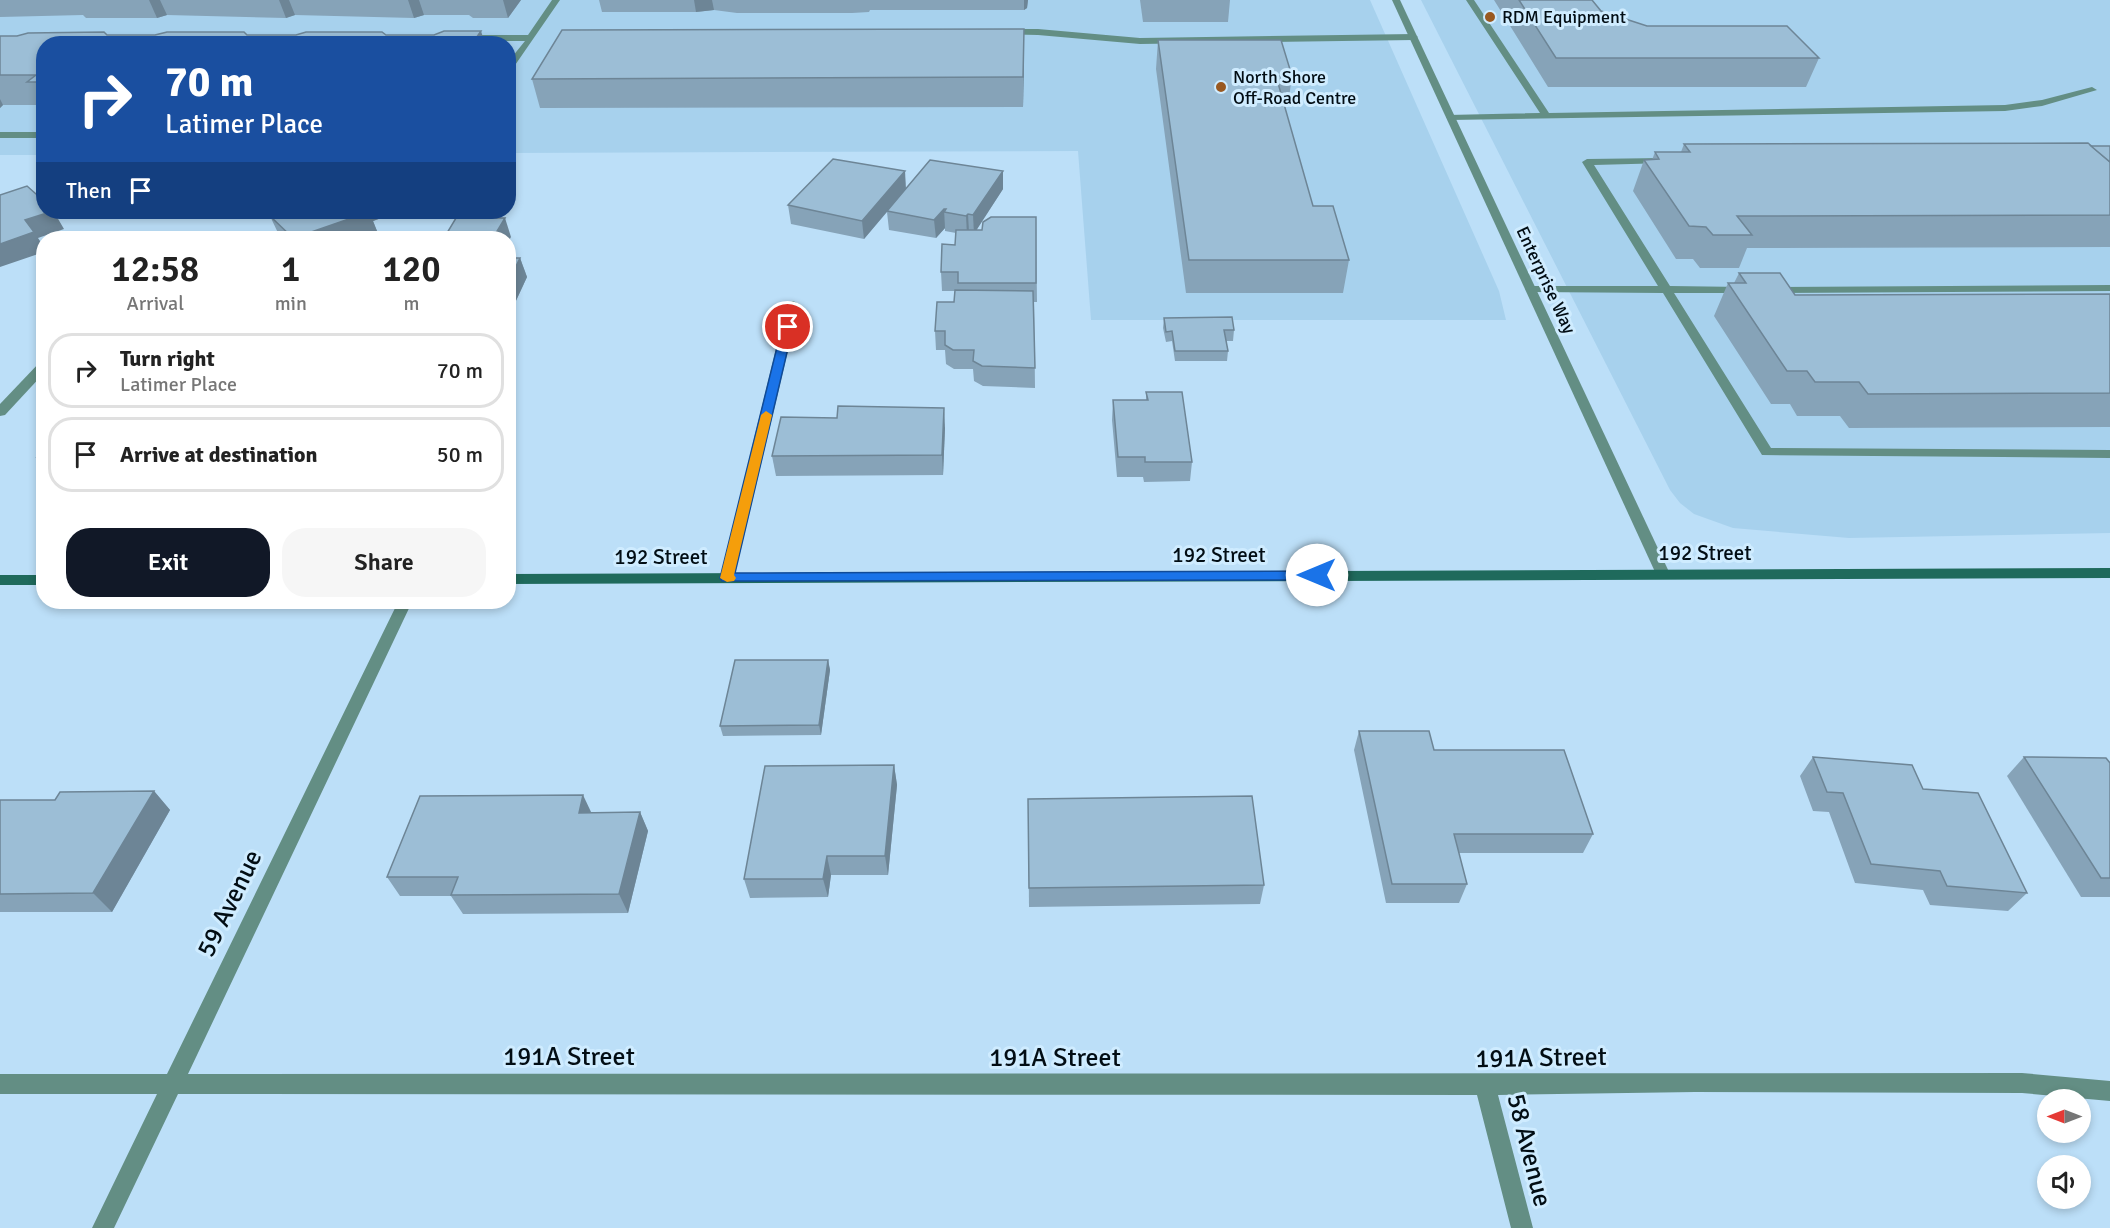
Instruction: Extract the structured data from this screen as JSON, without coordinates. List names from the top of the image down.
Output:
{
  "streets": {
    "main road": ["192 Street"],
    "street": [
      "Enterprise Way",
      "59 Avenue",
      "191A Street",
      "58 Avenue"
    ]
  },
  "crossings": [
    ["Enterprise Way", "192 Street"],
    ["59 Avenue", "191A Street"],
    ["191A Street", "58 Avenue"]
  ],
  "places": ["RDM Equipment", "North Shore Off-Road Centre"],
  "north": "left",
  "page": {
    "turn": ["70 m", "Latimer Place"],
    "then": "Then",
    "eta": [
      "12:58",
      "Arrival",
      "1",
      "min",
      "120",
      "m"
    ],
    "list": [
      {
        "name": "Turn right",
        "note": "Latimer Place",
        "value": "70 m"
      },
      {
        "name": "Arrive at destination",
        "value": "50 m"
      }
    ],
    "buttons": ["Exit", "Share"]
  }
}
